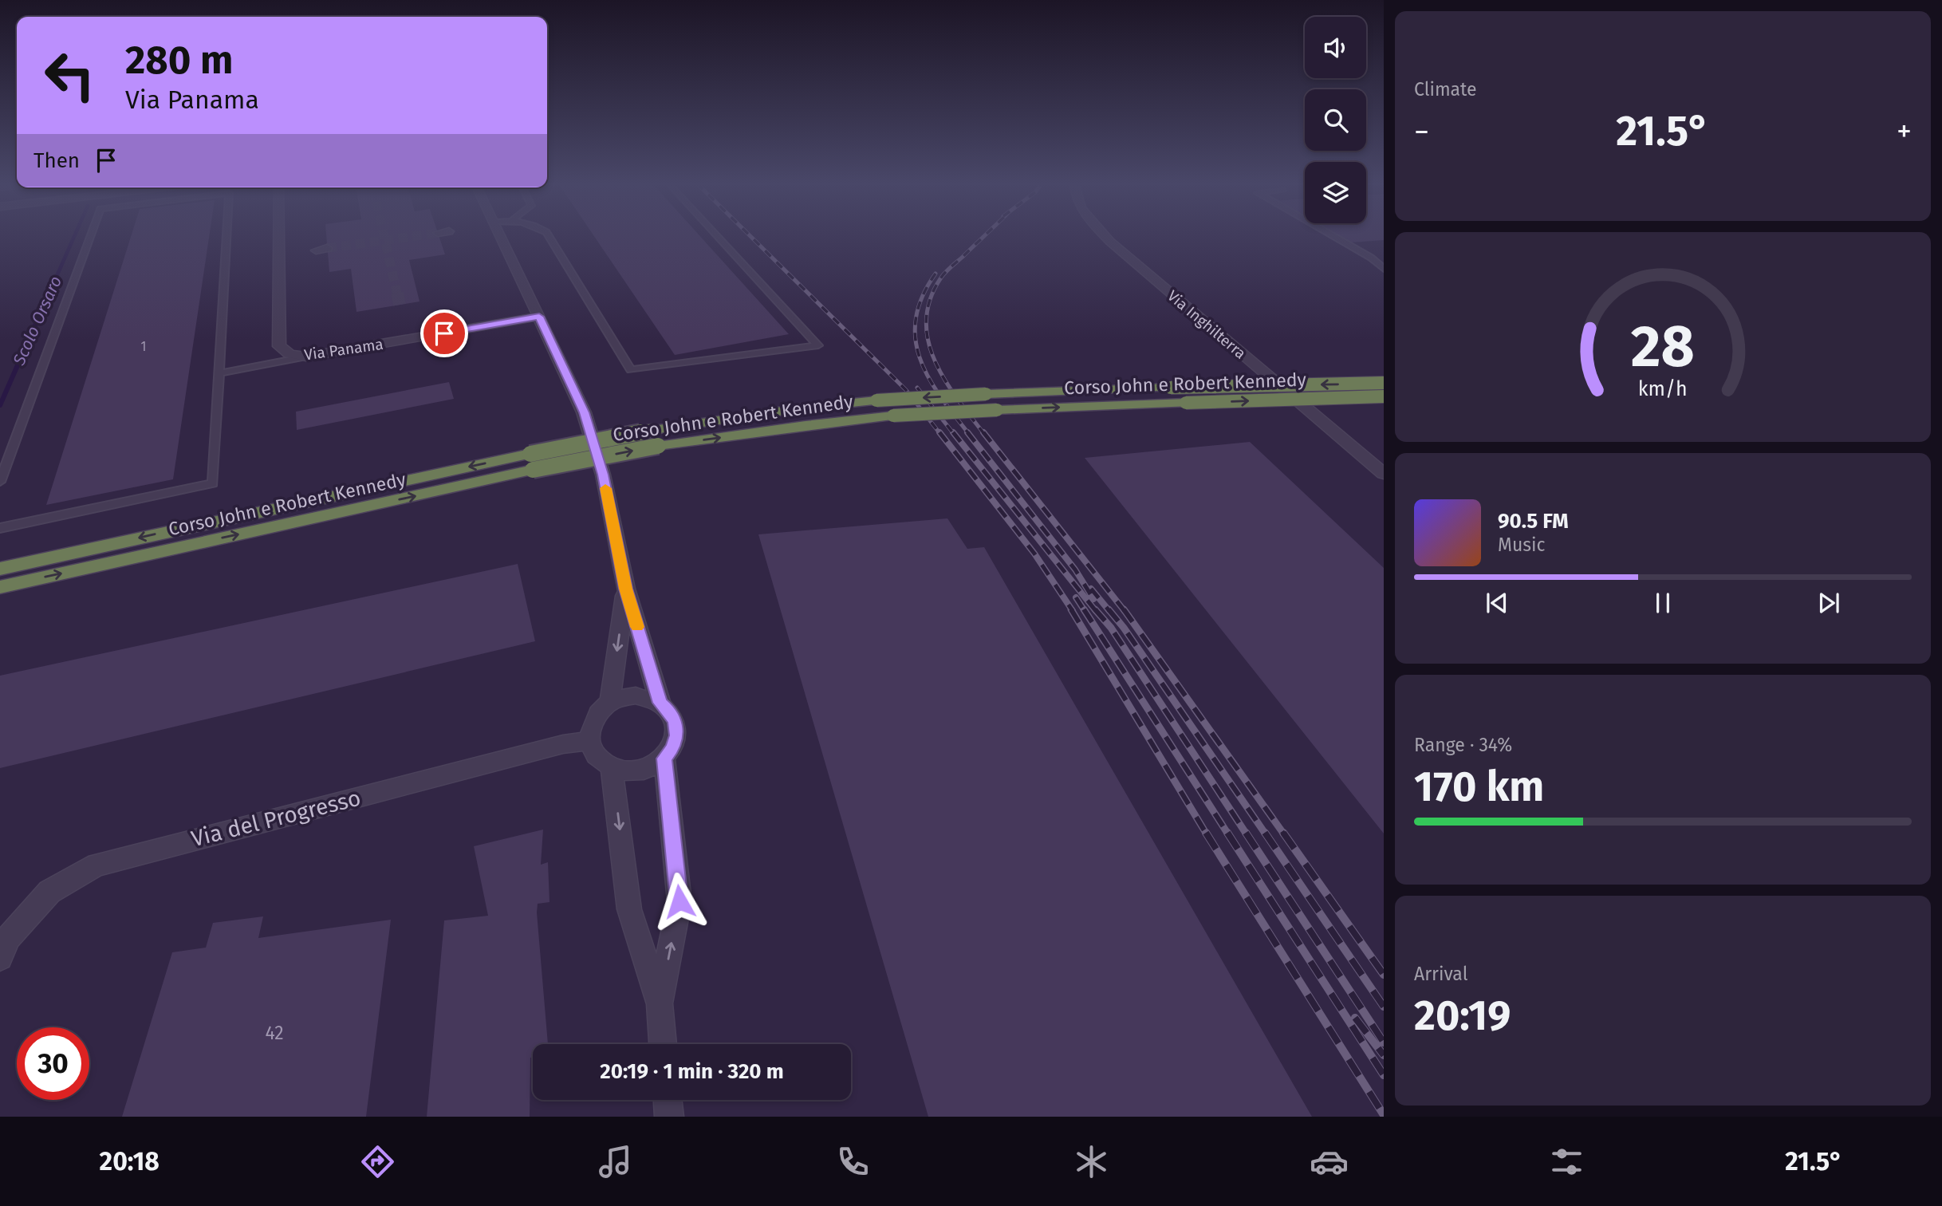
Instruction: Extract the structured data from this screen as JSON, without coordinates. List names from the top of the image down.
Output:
{
  "streets": {
    "highway": ["Corso John e Robert Kennedy"],
    "street": ["Via Inghilterra", "Via Panama", "Via del Progresso"]
  },
  "water": ["Scolo Orsaro"],
  "house_numbers": ["1", "42"],
  "page": {
    "tile": [
      "Climate",
      ["Range · 34%", "170 km"],
      ["Arrival", "20:19"]
    ],
    "turn": ["280 m", "Via Panama"],
    "heat": ["−", "21.5°", "+"],
    "then": "Then",
    "song": ["90.5 FM", "Music"],
    "limit": "30",
    "trip": "20:19 · 1 min · 320 m",
    "tabs": ["20:18", "21.5°"],
    "gauge": ["28", "km/h"]
  }
}
